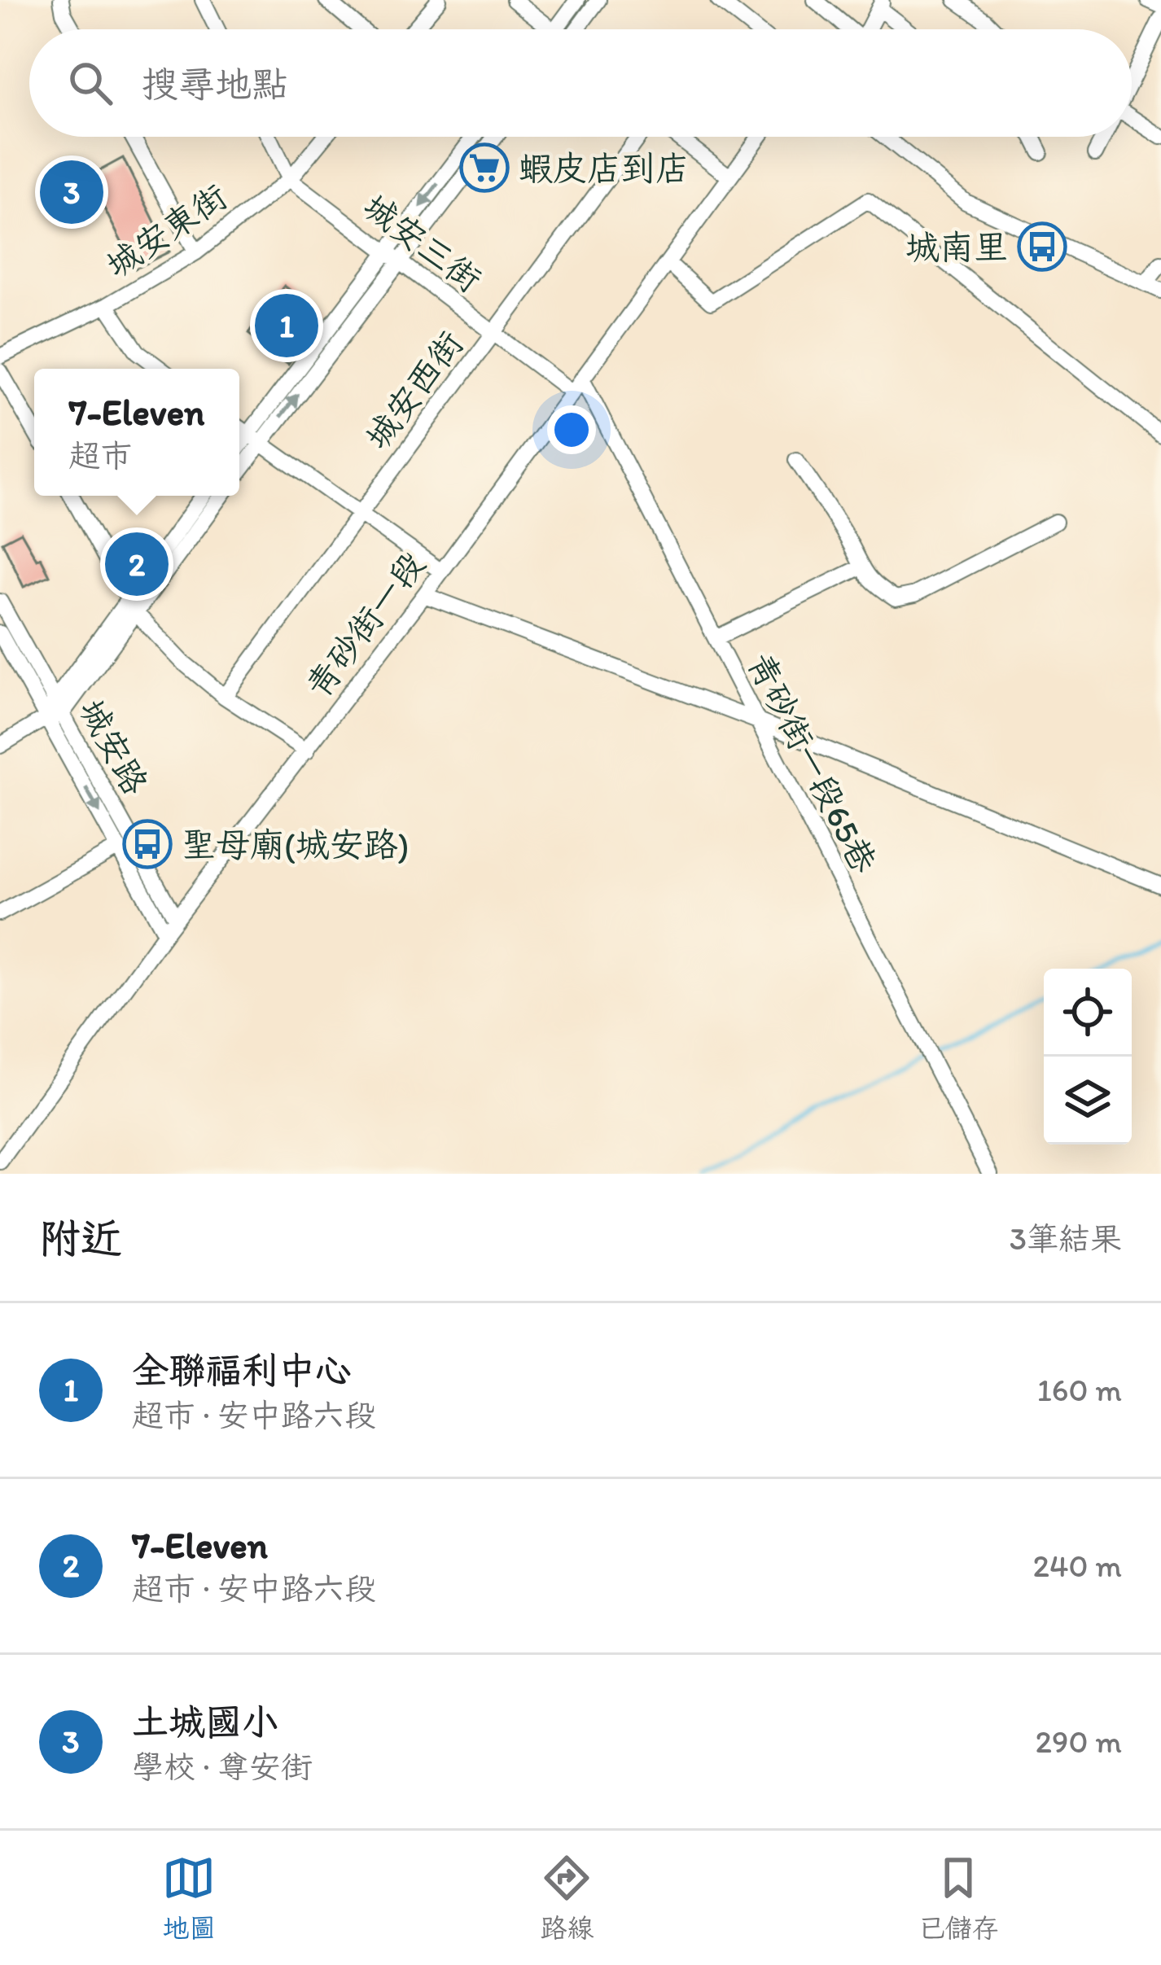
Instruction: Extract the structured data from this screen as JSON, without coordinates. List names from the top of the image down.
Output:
{
  "streets": {
    "street": [
      "城安東街",
      "城安三街",
      "城安西街",
      "青砂街一段",
      "城安路",
      "青砂街一段65巷"
    ]
  },
  "crossings": [
    ["城安東街", "城安三街"],
    ["城安三街", "城安西街"],
    ["城安三街", "青砂街一段"],
    ["城安三街", "青砂街一段65巷"],
    ["青砂街一段", "城安路"],
    ["青砂街一段", "青砂街一段65巷"]
  ],
  "places": {
    "supermarket": ["蝦皮店到店"],
    "bus stop": ["城南里", "聖母廟(城安路)"]
  },
  "page": {
    "search": "搜尋地點",
    "pins": ["3", "1", "2"],
    "popup": ["7-Eleven", "超市"],
    "heading": ["附近", "3筆結果"],
    "list": [
      {
        "mark": "1",
        "name": "全聯福利中心",
        "note": "超市 · 安中路六段",
        "value": "160 m"
      },
      {
        "mark": "2",
        "name": "7-Eleven",
        "note": "超市 · 安中路六段",
        "value": "240 m"
      },
      {
        "mark": "3",
        "name": "土城國小",
        "note": "學校 · 尊安街",
        "value": "290 m"
      }
    ],
    "nav": ["地圖", "路線", "已儲存"]
  }
}
